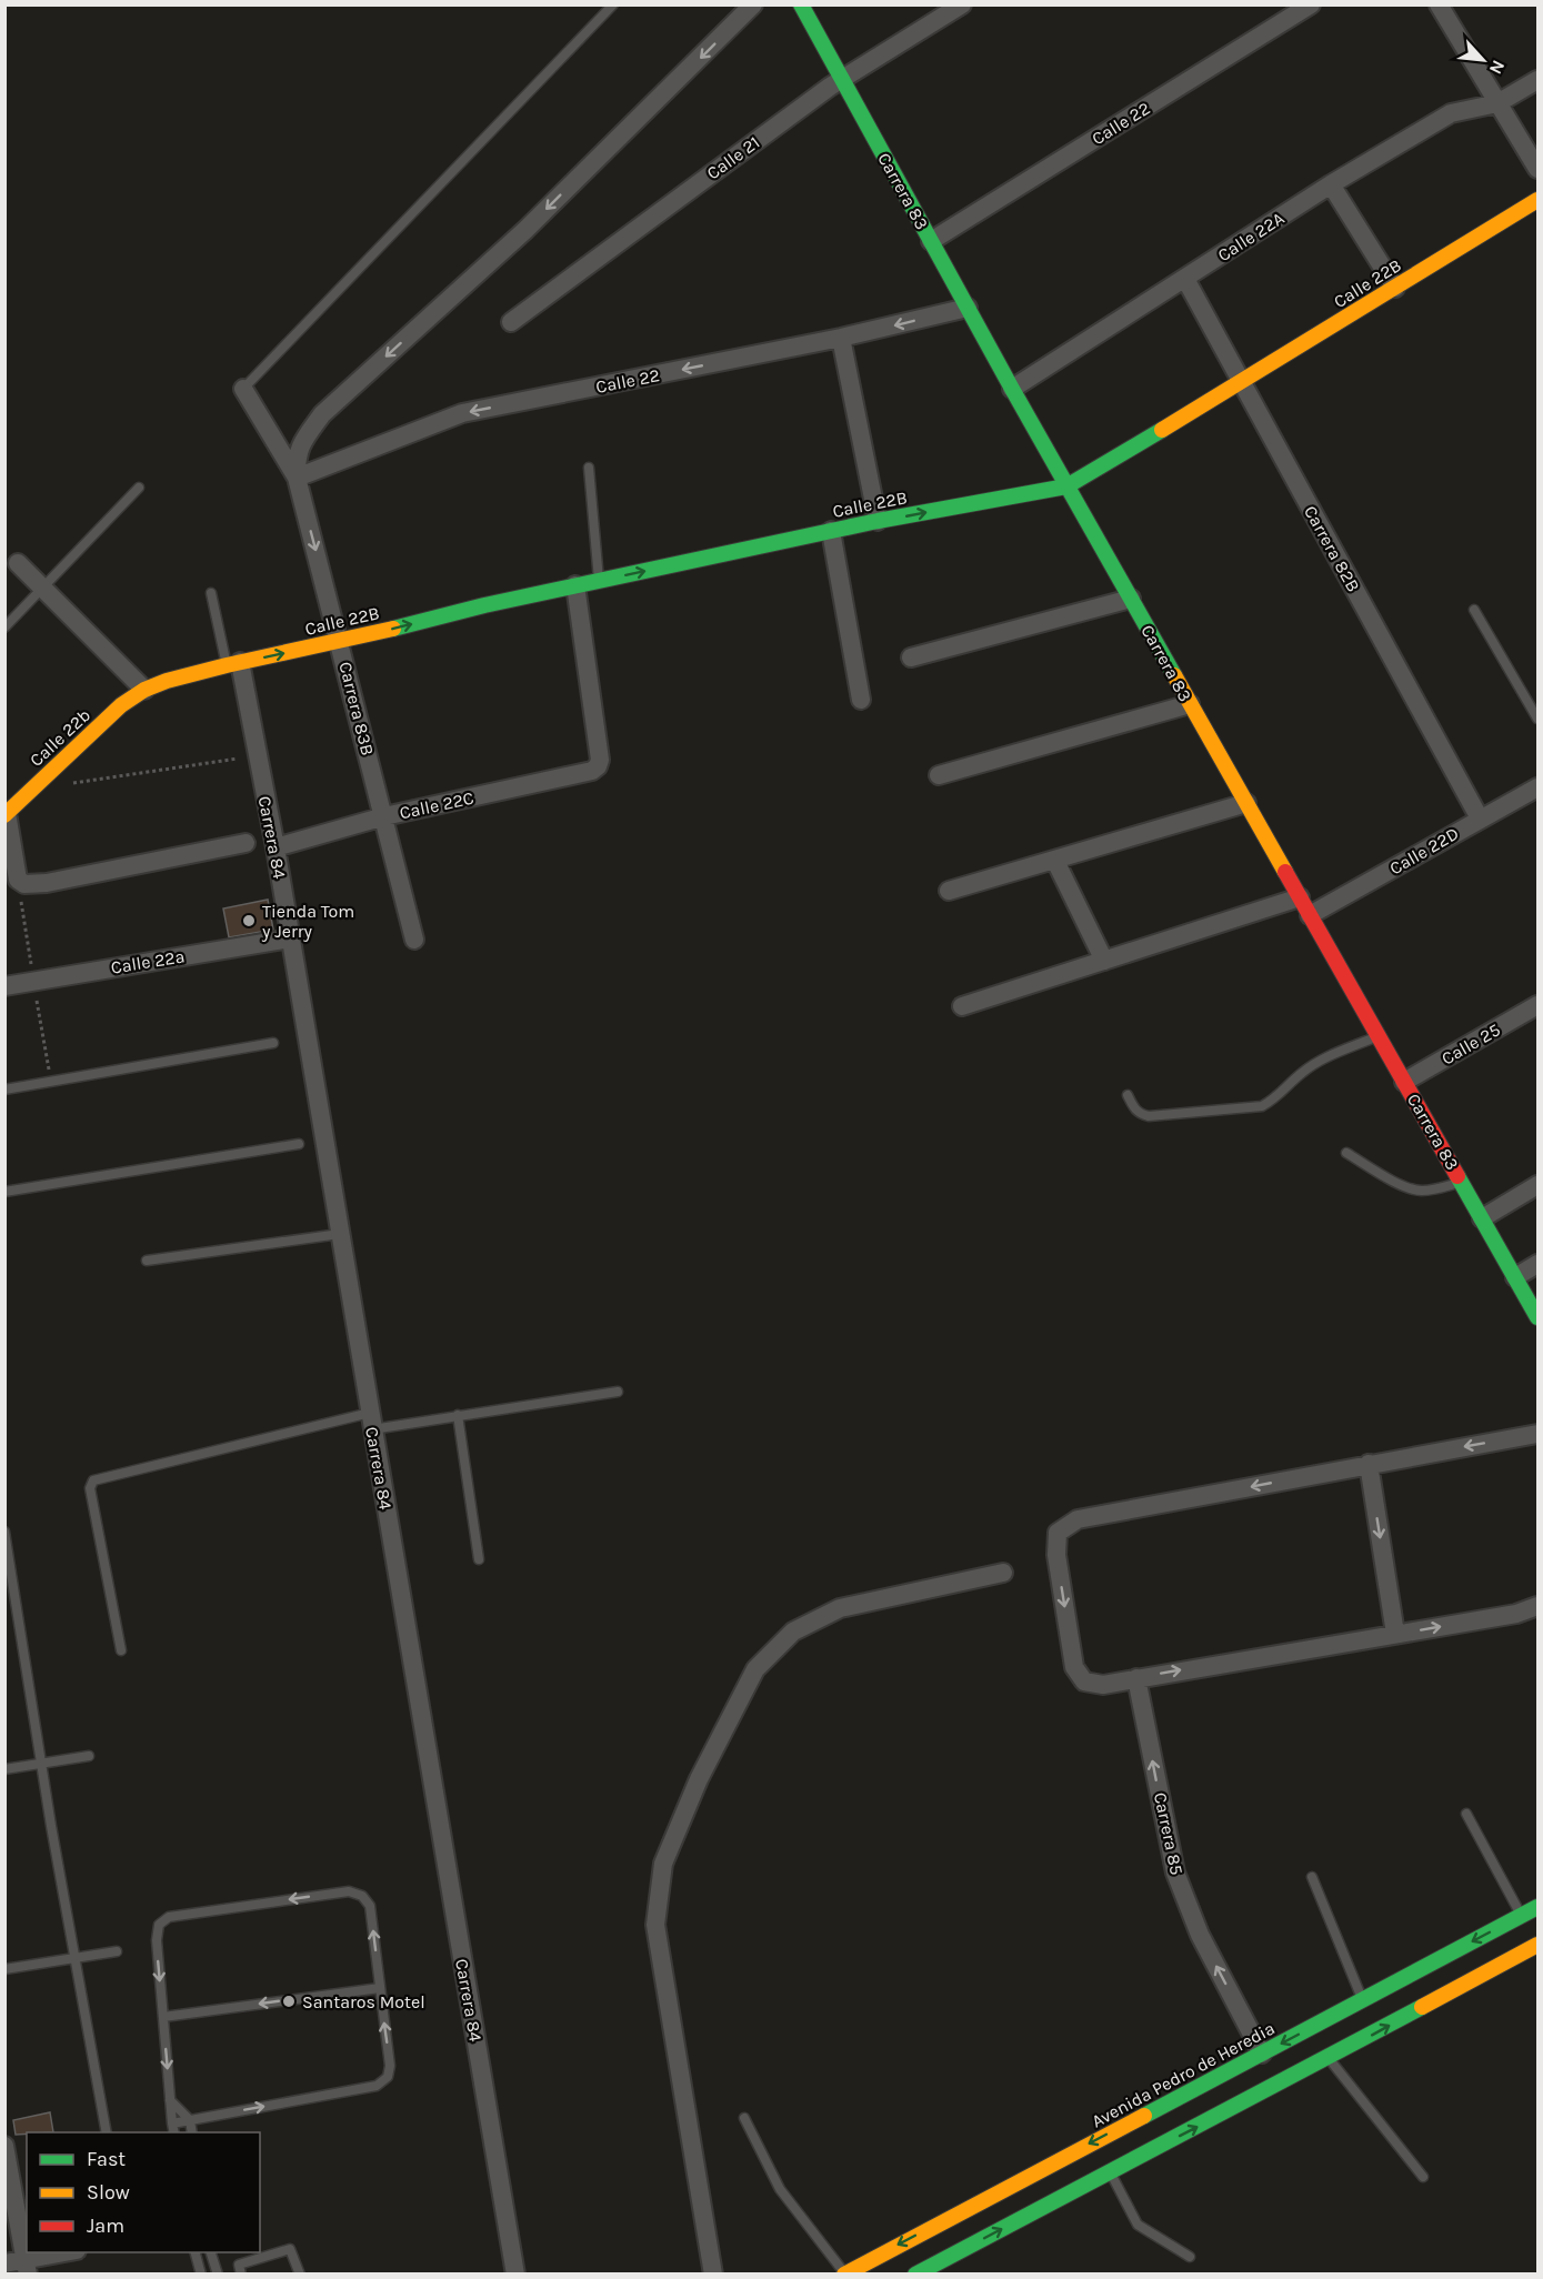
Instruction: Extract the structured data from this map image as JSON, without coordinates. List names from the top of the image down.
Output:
{
  "streets": {
    "main road": [
      "Carrera 83",
      "Calle 22B",
      "Calle 22b",
      "Avenida Pedro de Heredia"
    ],
    "street": [
      "Calle 22",
      "Calle 21",
      "Calle 22A",
      "Carrera 82B",
      "Carrera 83B",
      "Calle 22C",
      "Carrera 84",
      "Calle 22D",
      "Calle 22a",
      "Calle 25",
      "Carrera 85"
    ]
  },
  "crossings": [
    ["Calle 22", "Carrera 83"],
    ["Calle 22", "Carrera 83B"],
    ["Calle 21", "Carrera 83"],
    ["Carrera 83", "Calle 22A"],
    ["Carrera 83", "Calle 22B"],
    ["Carrera 83", "Calle 22D"],
    ["Carrera 83", "Calle 25"],
    ["Calle 22A", "Carrera 82B"],
    ["Calle 22B", "Carrera 82B"],
    ["Calle 22B", "Carrera 83B"],
    ["Calle 22B", "Calle 22b"],
    ["Calle 22B", "Calle 22C"],
    ["Calle 22B", "Carrera 84"],
    ["Carrera 82B", "Calle 22D"],
    ["Carrera 83B", "Calle 22C"],
    ["Calle 22C", "Carrera 84"],
    ["Carrera 84", "Calle 22a"],
    ["Carrera 85", "Avenida Pedro de Heredia"]
  ],
  "one_way": [
    "Calle 22",
    "Calle 22B",
    "Carrera 83B",
    "Carrera 85"
  ],
  "places": ["Tienda Tom y Jerry", "Santaros Motel"],
  "legend": ["Fast", "Slow", "Jam"],
  "north": "bottom right"
}
